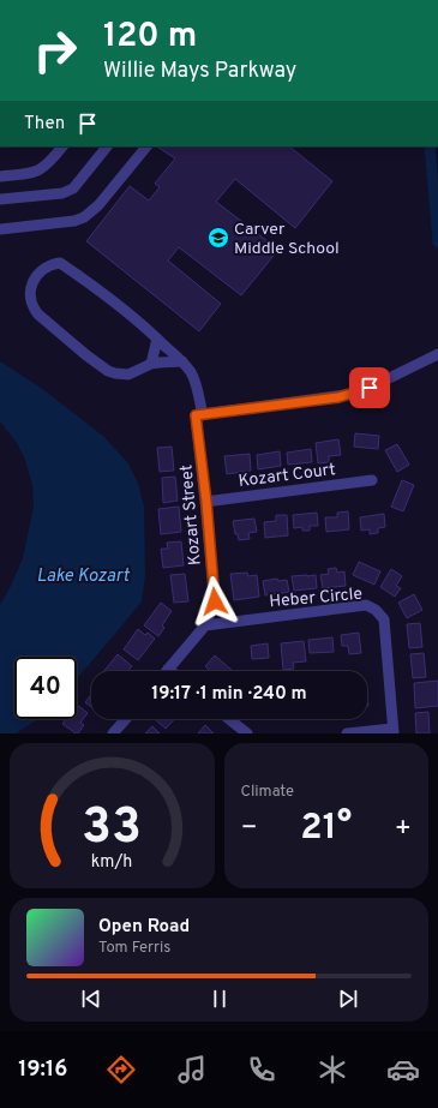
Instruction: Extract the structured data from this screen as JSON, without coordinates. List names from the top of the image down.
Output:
{
  "streets": {
    "street": ["Kozart Court", "Kozart Street", "Heber Circle"]
  },
  "crossings": [
    ["Kozart Court", "Kozart Street"],
    ["Kozart Street", "Heber Circle"]
  ],
  "water": ["Lake Kozart"],
  "places": {
    "school or university": ["Carver Middle School"]
  },
  "page": {
    "turn": ["120 m", "Willie Mays Parkway"],
    "then": "Then",
    "limit": "40",
    "trip": "19:17 · 1 min · 240 m",
    "tile": "Climate",
    "heat": ["−", "21°", "+"],
    "song": ["Open Road", "Tom Ferris"],
    "tabs": "19:16",
    "gauge": ["33", "km/h"]
  }
}
